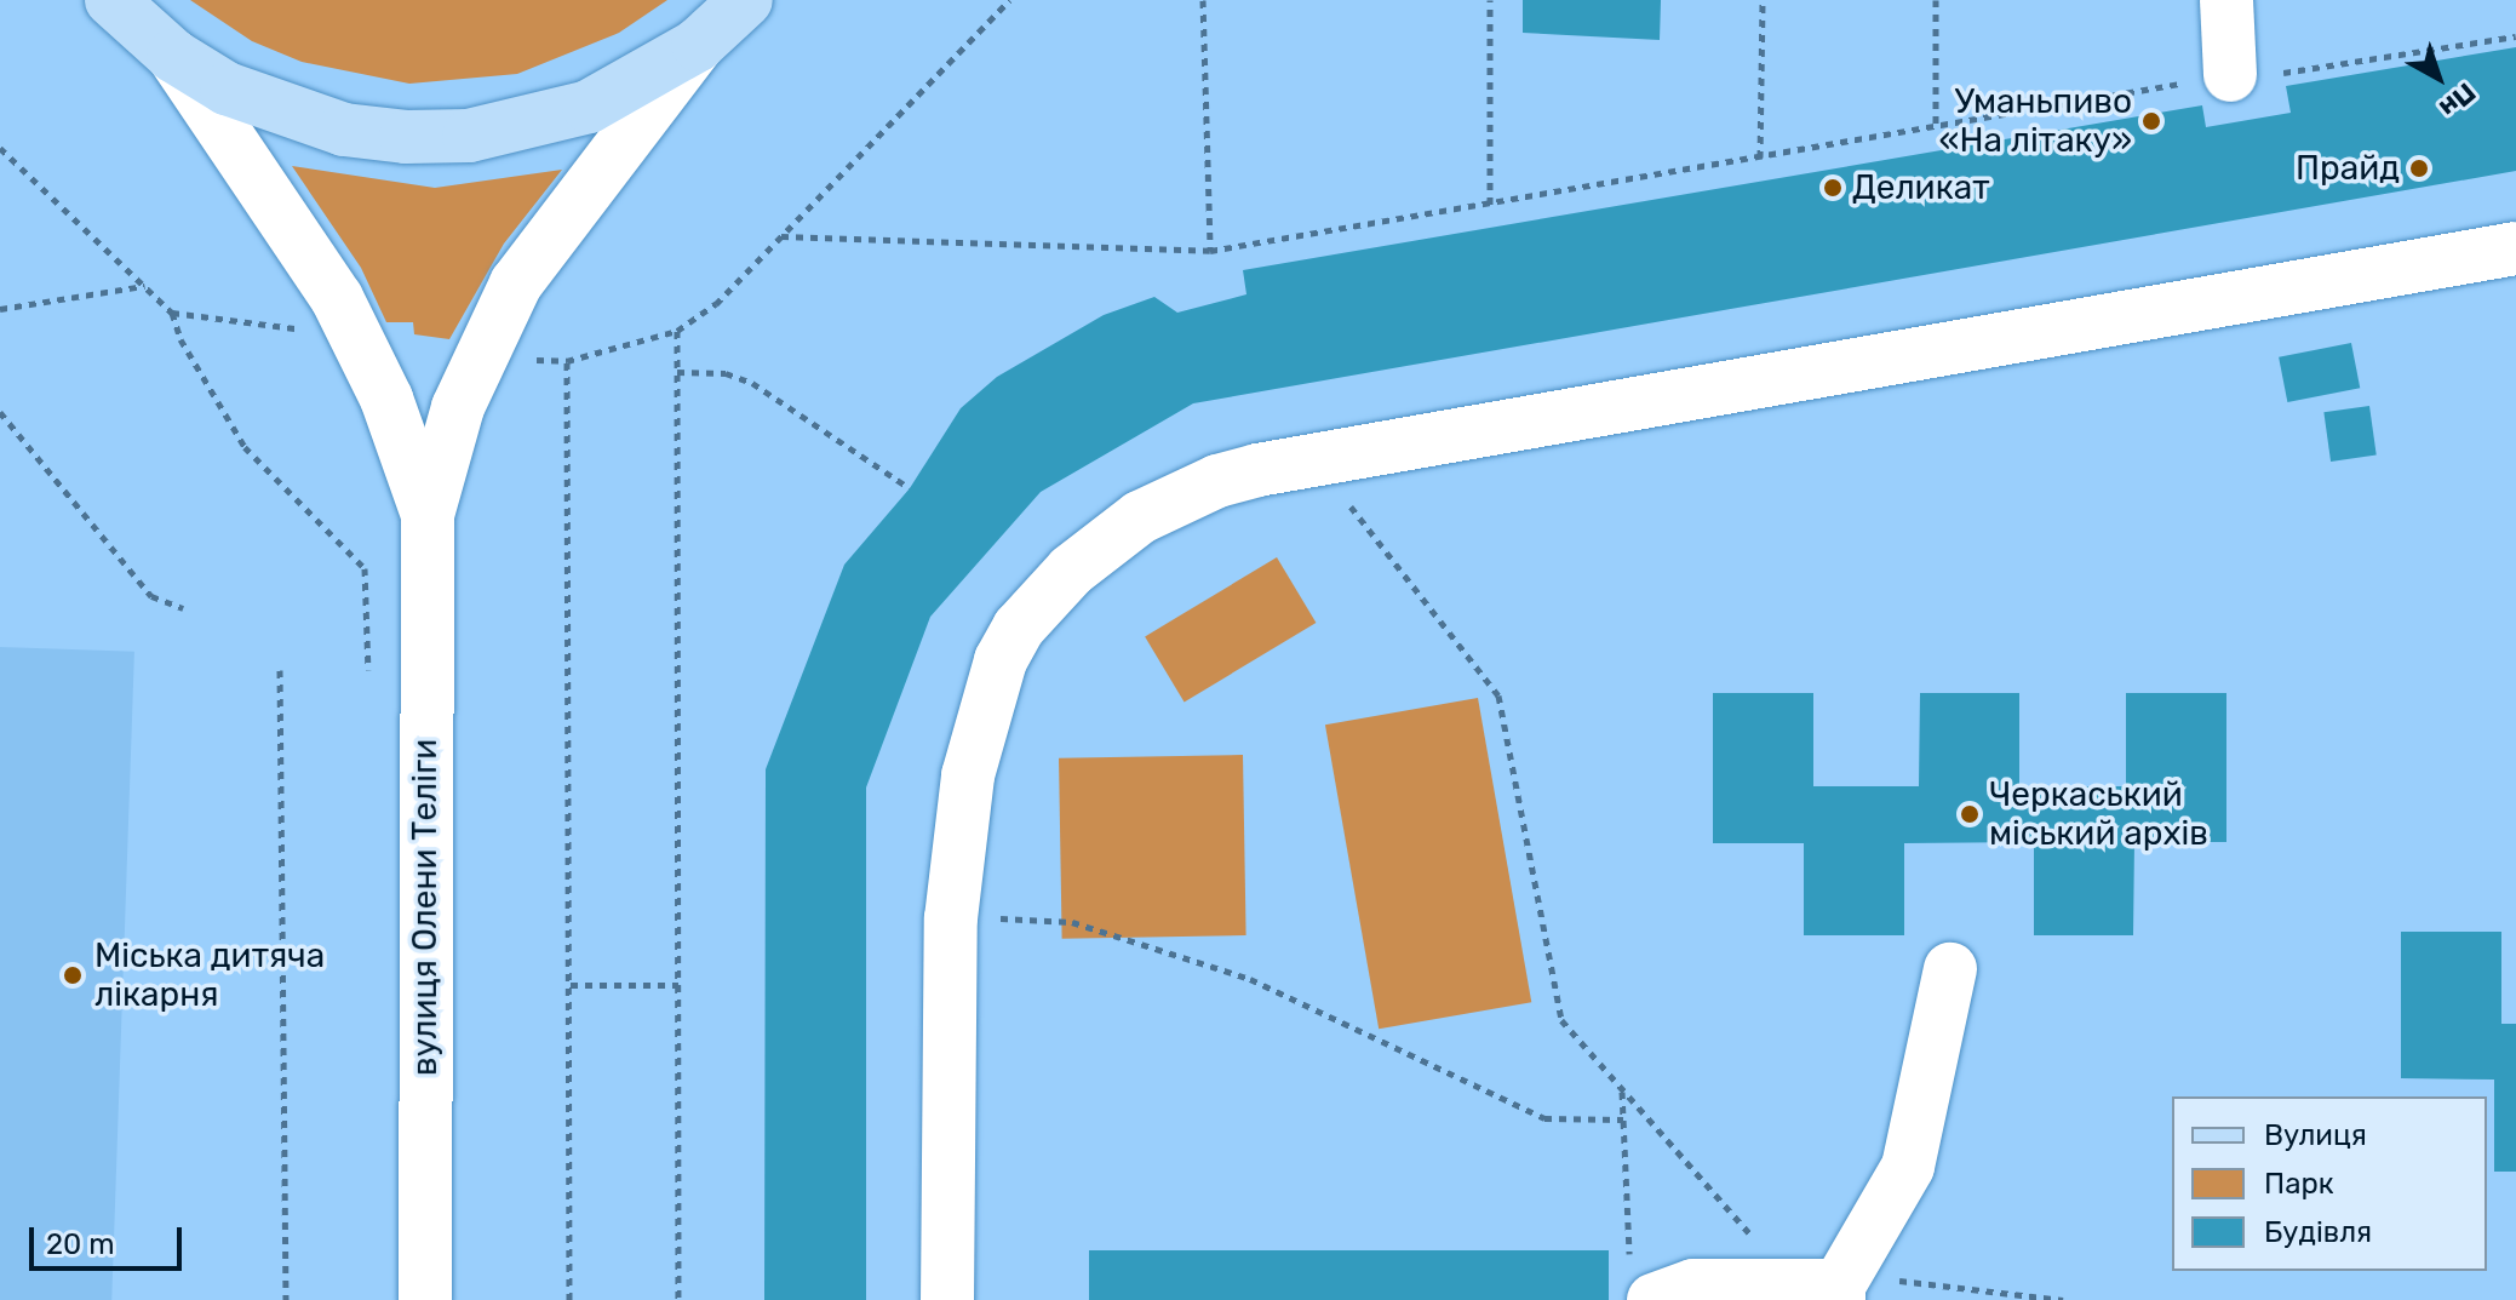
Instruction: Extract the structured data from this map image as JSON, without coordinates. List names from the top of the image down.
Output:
{
  "streets": {
    "street": ["вулиця Олени Теліги"]
  },
  "places": [
    "Уманьпиво «На літаку»",
    "Прайд",
    "Деликат",
    "Черкаський міський архів",
    "Міська дитяча лікарня"
  ],
  "legend": ["Вулиця", "Парк", "Будівля"],
  "scale_bar": "20 m",
  "north": "bottom right"
}
